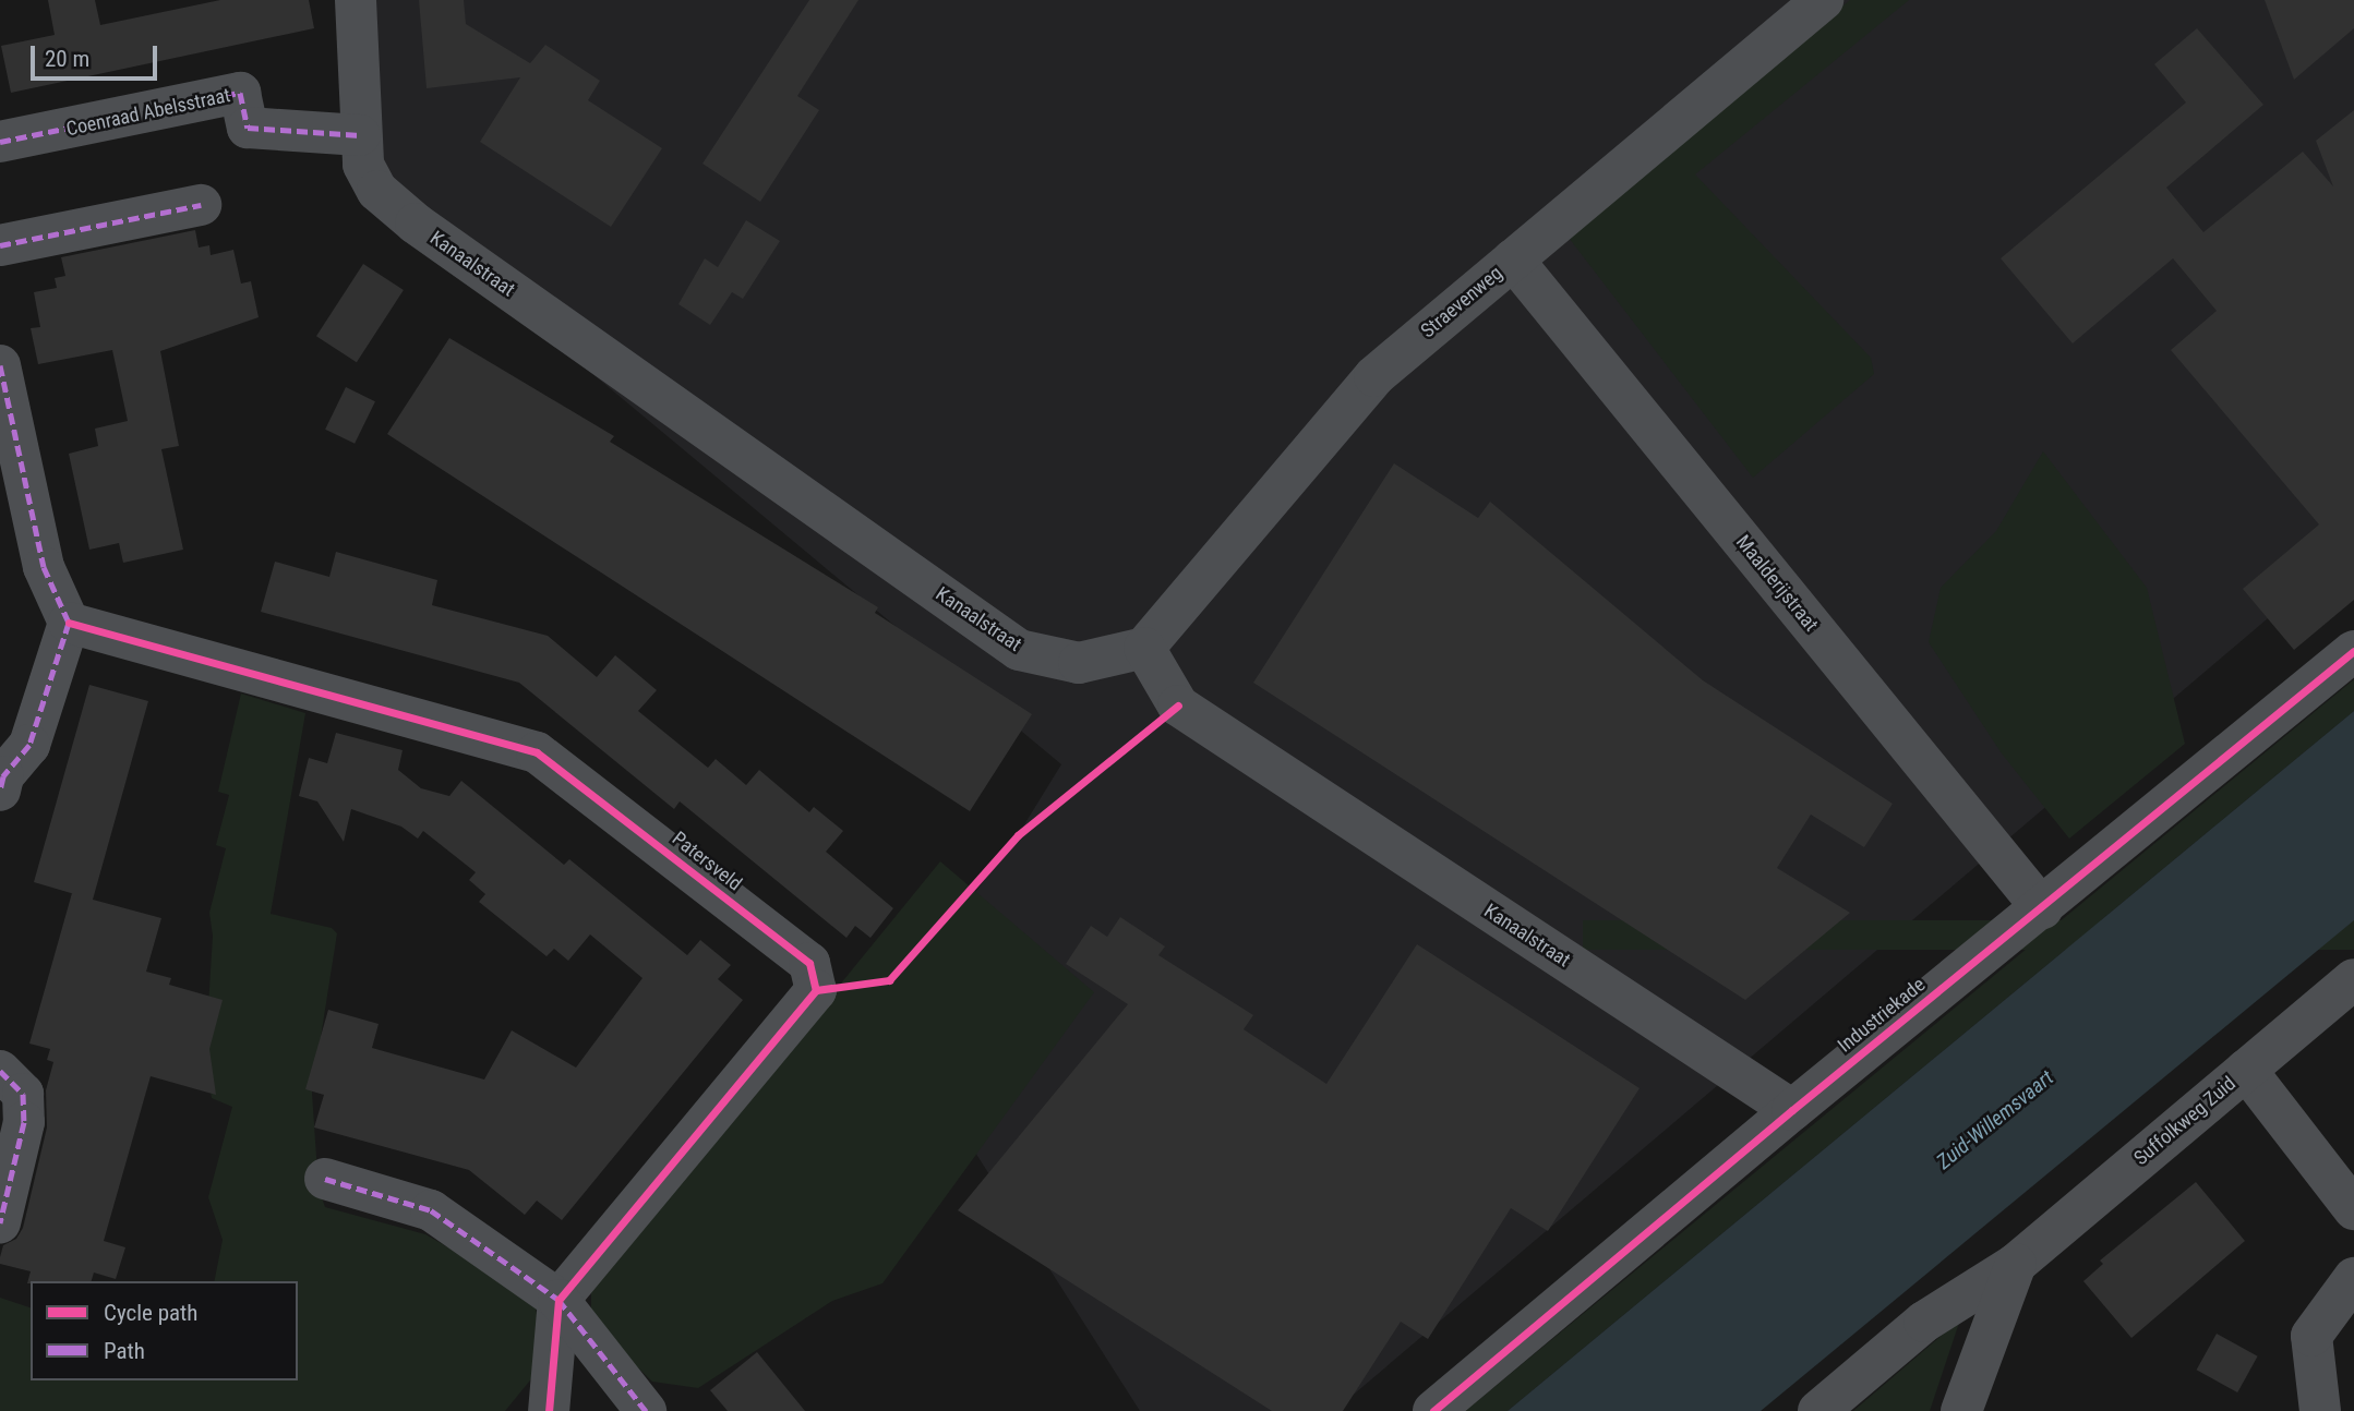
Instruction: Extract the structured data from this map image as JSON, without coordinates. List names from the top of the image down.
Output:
{
  "streets": {
    "street": [
      "Coenraad Abelsstraat",
      "Kanaalstraat",
      "Straevenweg",
      "Maalderijstraat",
      "Patersveld",
      "Industriekade",
      "Suffolkweg Zuid"
    ]
  },
  "crossings": [
    ["Coenraad Abelsstraat", "Kanaalstraat"],
    ["Kanaalstraat", "Straevenweg"],
    ["Kanaalstraat", "Industriekade"],
    ["Straevenweg", "Maalderijstraat"],
    ["Maalderijstraat", "Industriekade"]
  ],
  "water": ["Zuid-Willemsvaart"],
  "legend": ["Cycle path", "Path"],
  "scale_bar": "20 m"
}
